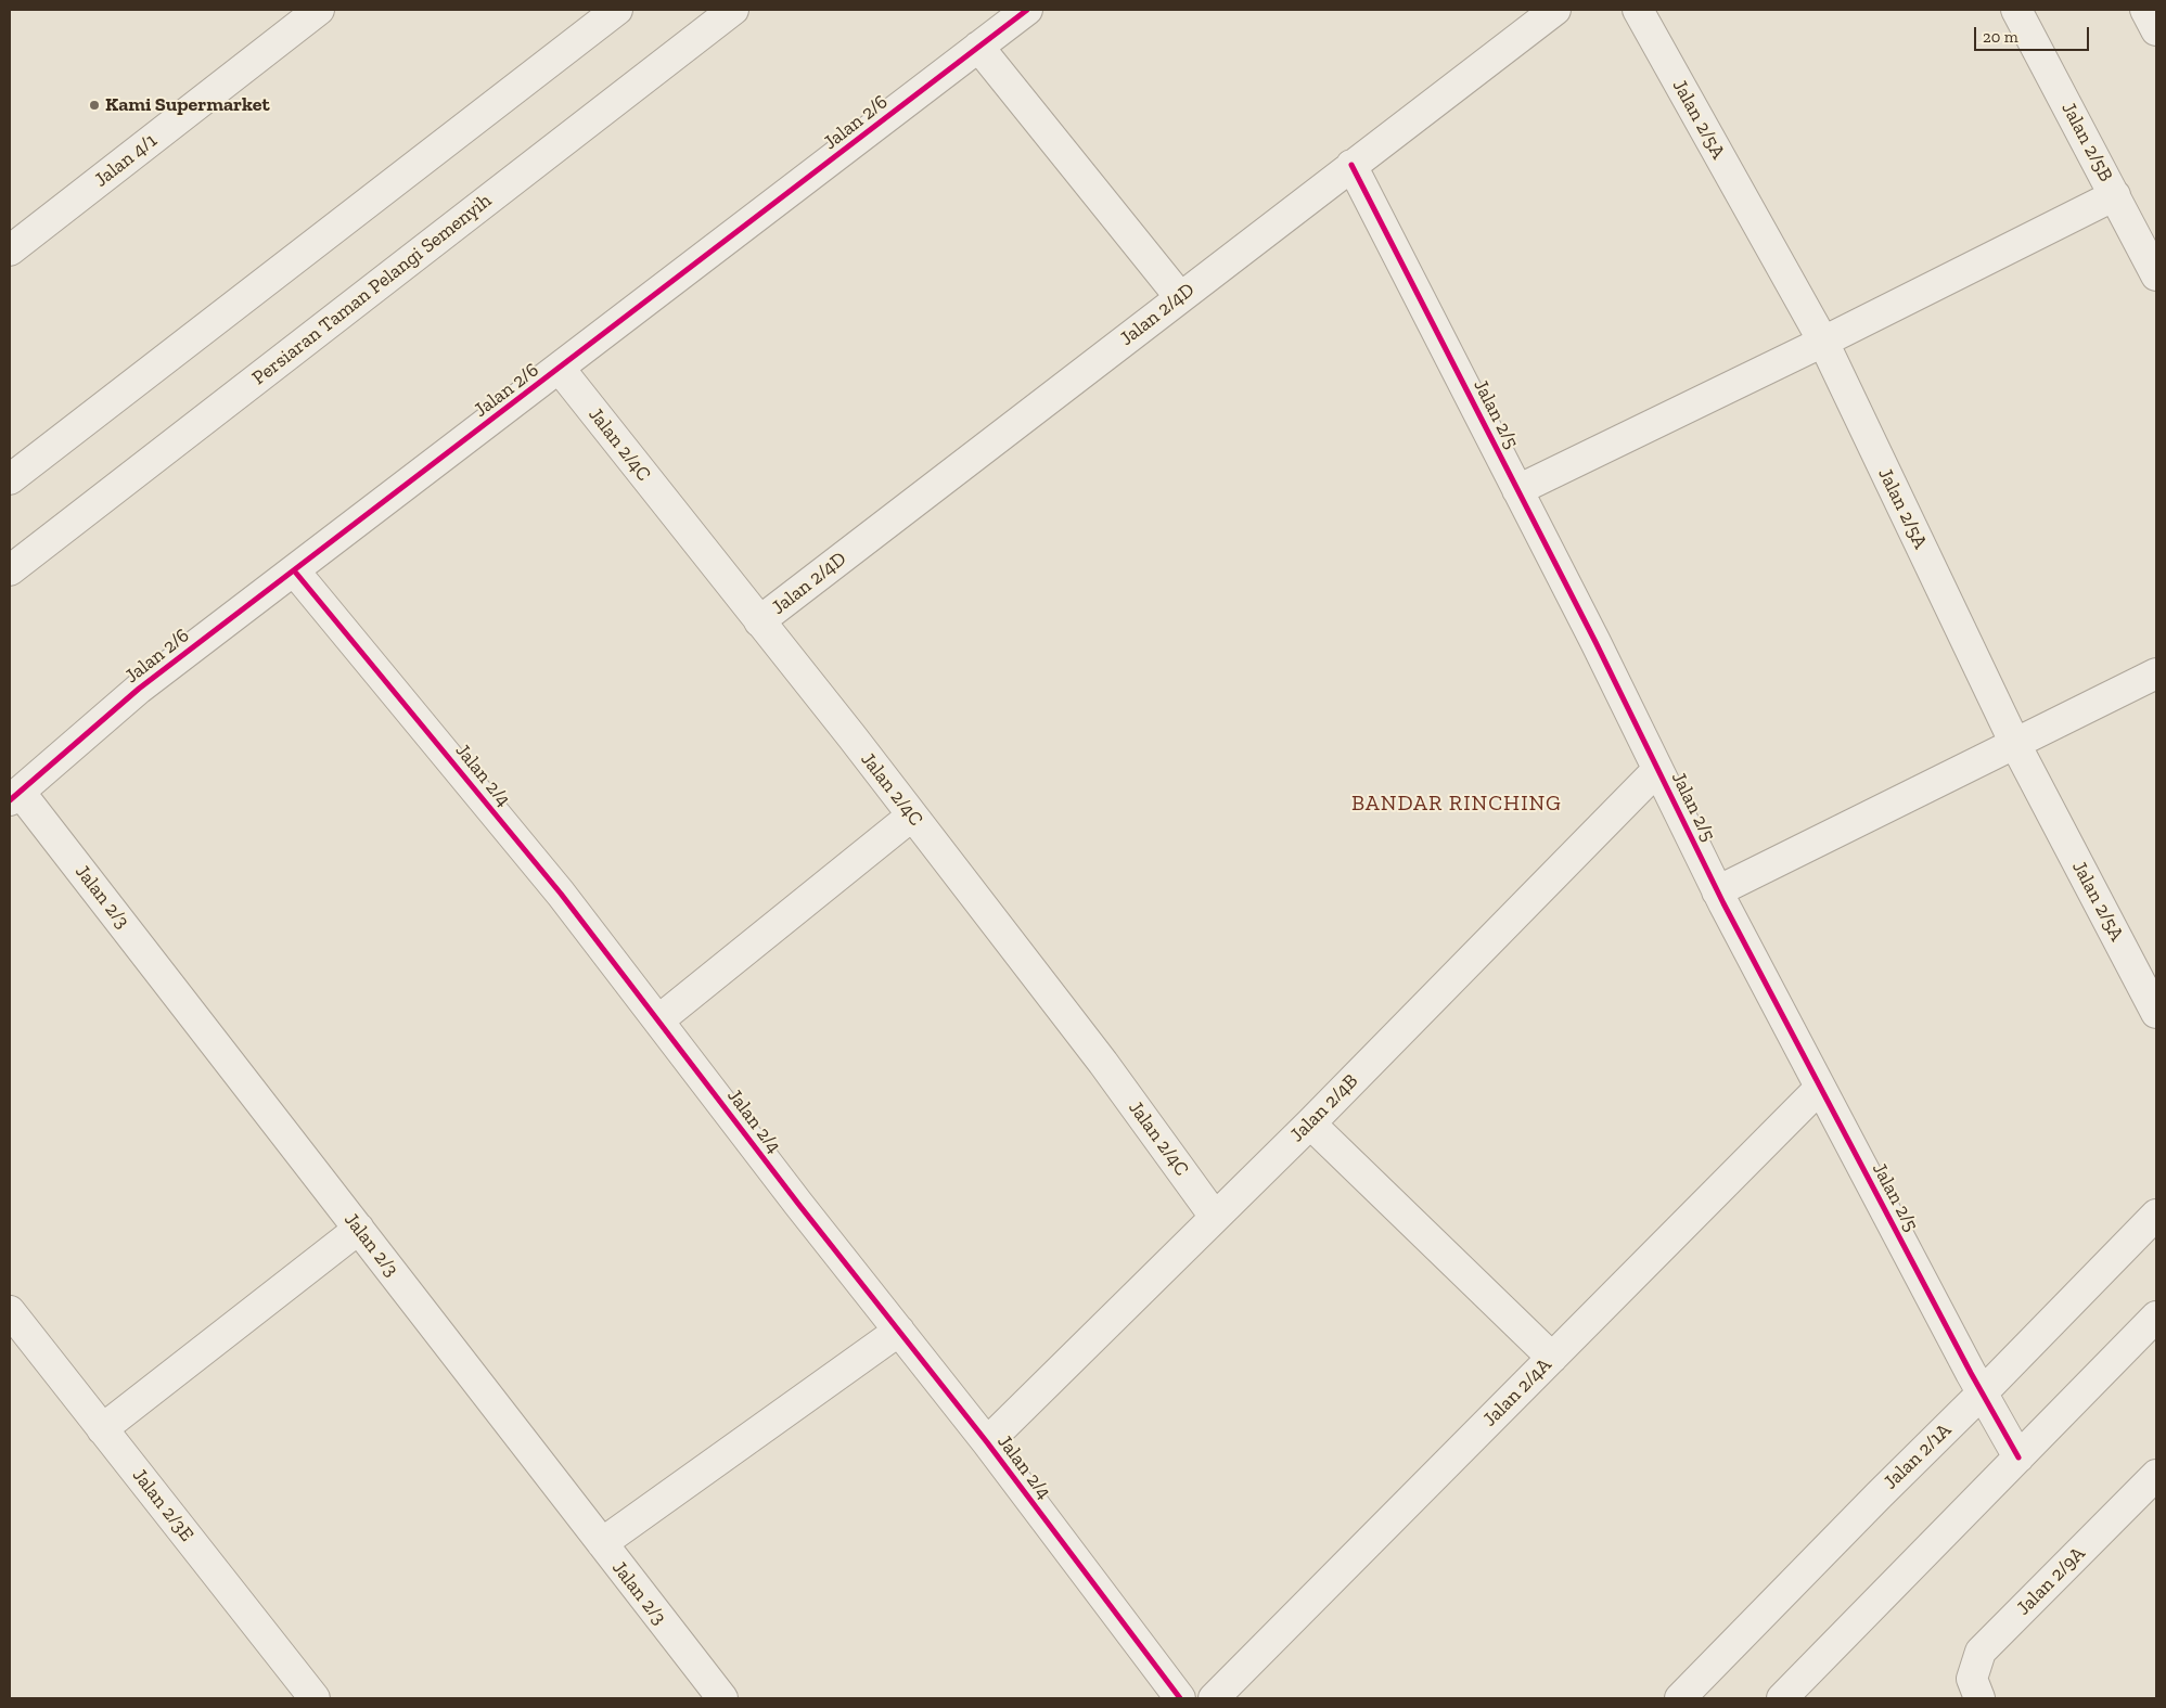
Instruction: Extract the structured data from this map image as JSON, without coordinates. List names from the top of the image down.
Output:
{
  "streets": {
    "street": [
      "Jalan 2/5A",
      "Jalan 2/6",
      "Jalan 2/5B",
      "Jalan 4/1",
      "Persiaran Taman Pelangi Semenyih",
      "Jalan 2/4D",
      "Jalan 2/5",
      "Jalan 2/4C",
      "Jalan 2/4",
      "Jalan 2/3",
      "Jalan 2/4B",
      "Jalan 2/4A",
      "Jalan 2/1A",
      "Jalan 2/3E",
      "Jalan 2/9A"
    ]
  },
  "crossings": [
    ["Jalan 2/6", "Jalan 2/4C"],
    ["Jalan 2/6", "Jalan 2/4"],
    ["Jalan 2/6", "Jalan 2/3"],
    ["Jalan 2/4D", "Jalan 2/5"],
    ["Jalan 2/4D", "Jalan 2/4C"],
    ["Jalan 2/5", "Jalan 2/4B"],
    ["Jalan 2/5", "Jalan 2/4A"],
    ["Jalan 2/5", "Jalan 2/1A"],
    ["Jalan 2/4C", "Jalan 2/4B"],
    ["Jalan 2/4", "Jalan 2/4B"]
  ],
  "districts": ["BANDAR RINCHING"],
  "places": ["Kami Supermarket"],
  "scale_bar": "20 m"
}
